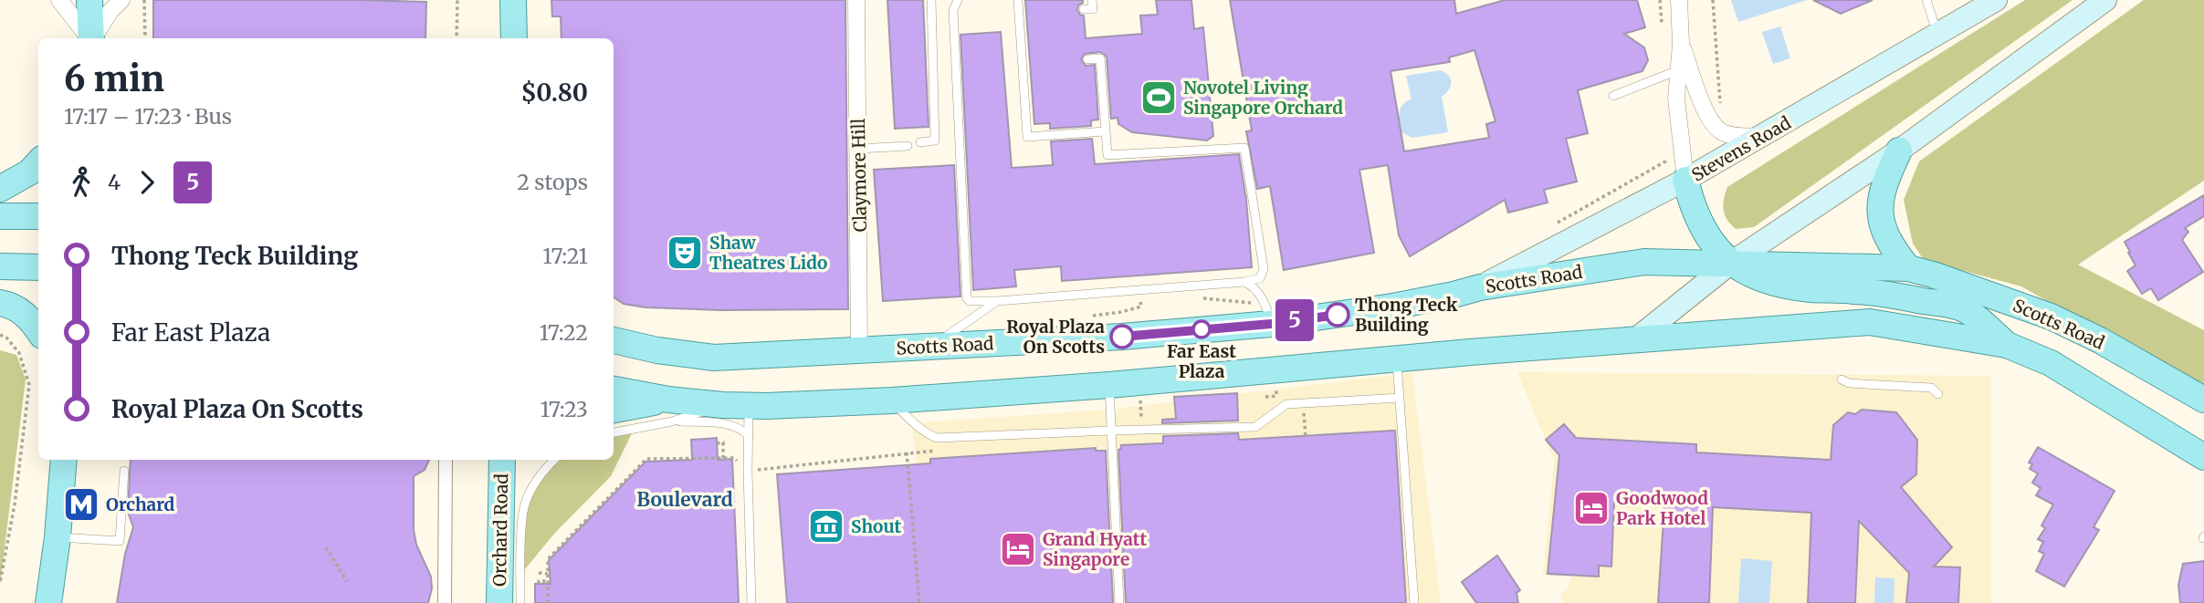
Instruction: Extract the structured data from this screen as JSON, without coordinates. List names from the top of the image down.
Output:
{
  "streets": {
    "main road": ["Stevens Road", "Scotts Road", "Orchard Road"],
    "street": ["Claymore Hill"]
  },
  "crossings": [
    ["Stevens Road", "Scotts Road"],
    ["Claymore Hill", "Scotts Road"]
  ],
  "districts": ["Boulevard"],
  "places": {
    "sports": ["Novotel Living Singapore Orchard"],
    "theatre": ["Shaw Theatres Lido"],
    "other": ["Thong Teck Building", "Far East Plaza", "Royal Plaza On Scotts"],
    "metro station": ["Orchard"],
    "hotel": ["Goodwood Park Hotel", "Grand Hyatt Singapore"],
    "museum": ["Shout"]
  },
  "lines": ["bus line 5"],
  "page": {
    "on_map": "5",
    "heading": ["6 min", "17:17 – 17:23 · Bus", "$0.80"],
    "legs": ["4", "5", "2 stops"],
    "list": [
      {
        "name": "Thong Teck Building",
        "value": "17:21"
      },
      {
        "name": "Far East Plaza",
        "value": "17:22"
      },
      {
        "name": "Royal Plaza On Scotts",
        "value": "17:23"
      }
    ]
  }
}
